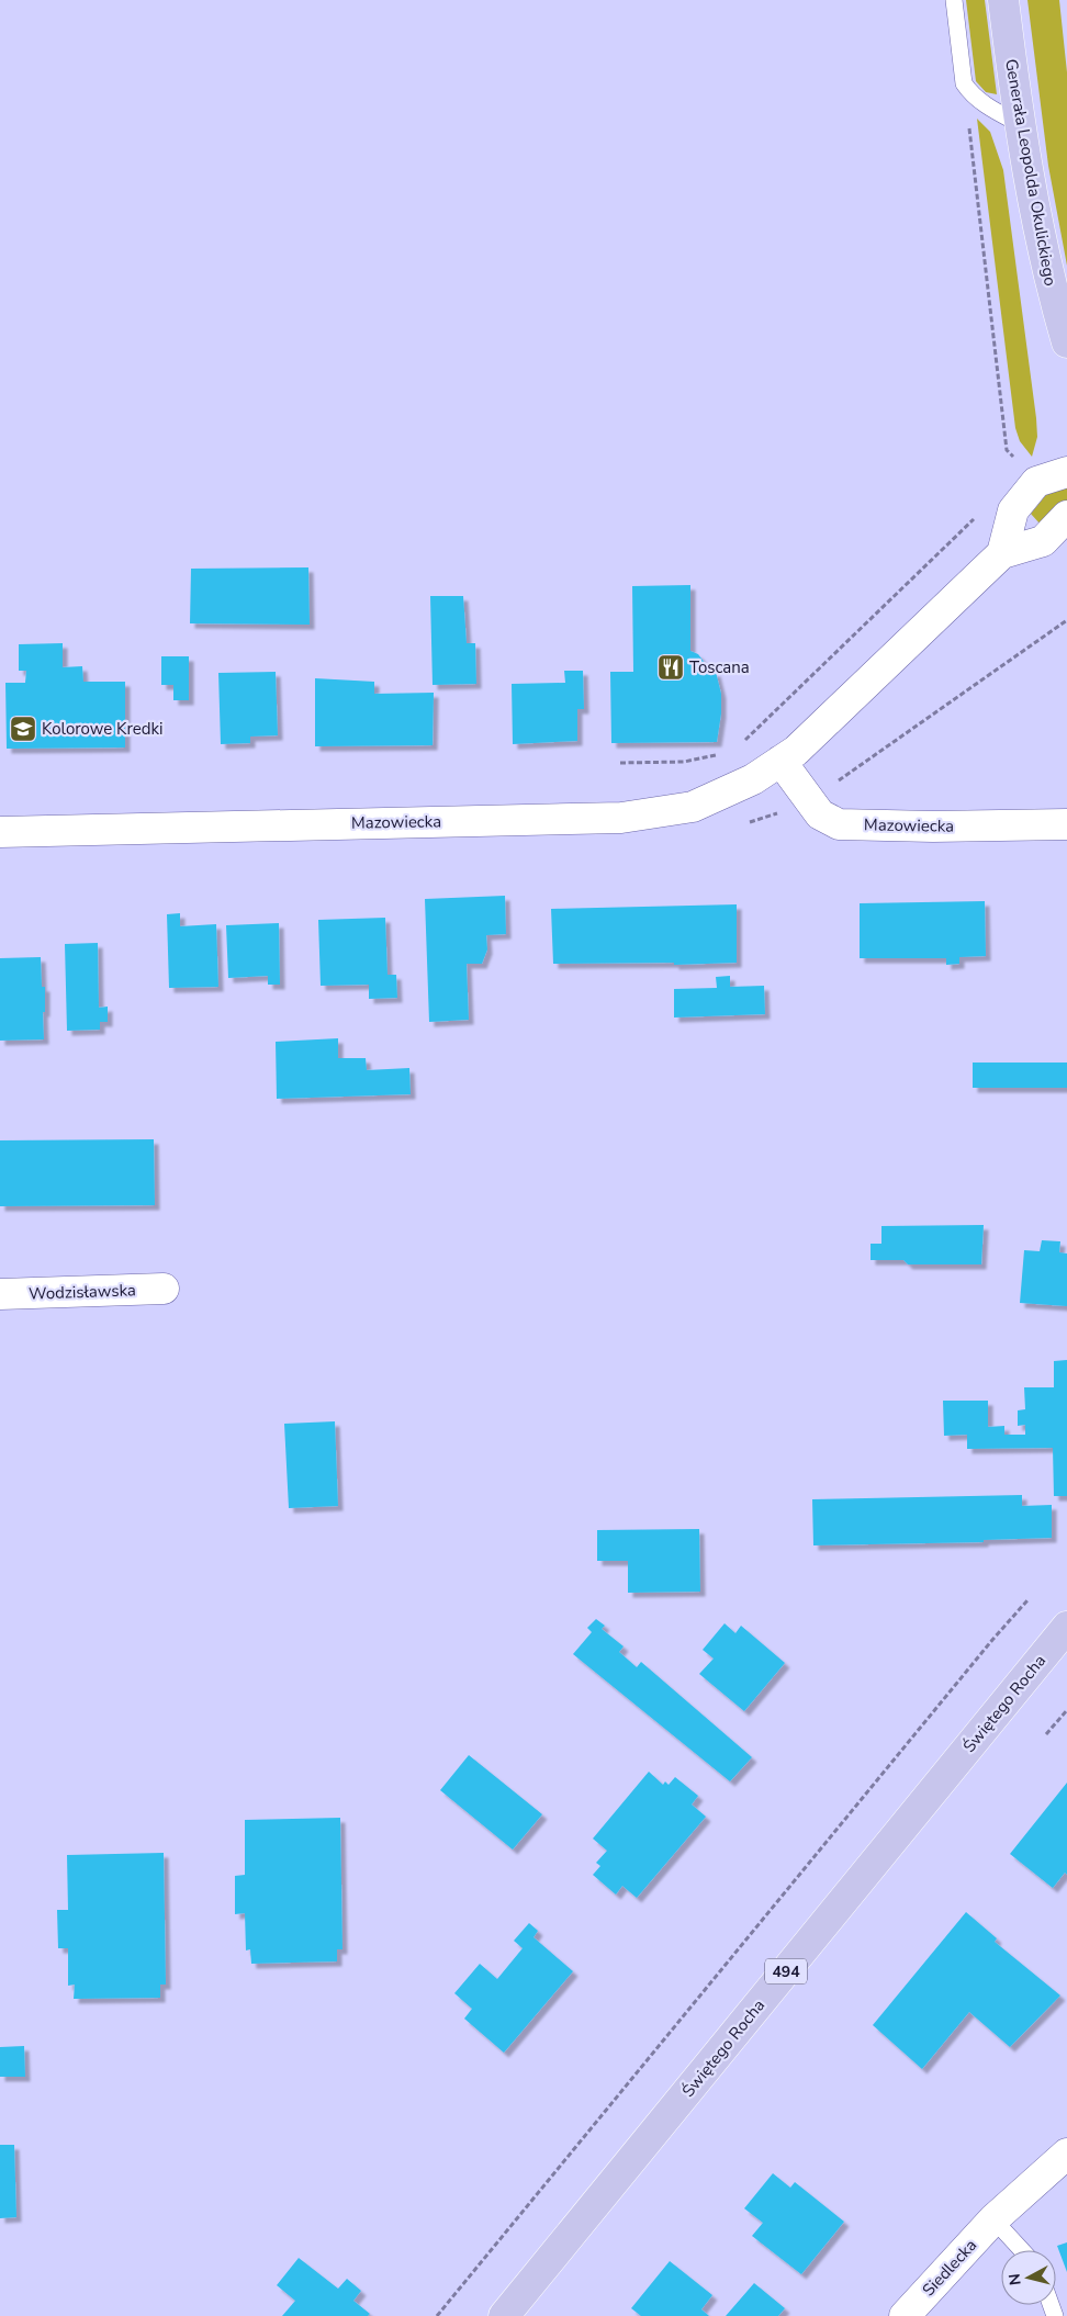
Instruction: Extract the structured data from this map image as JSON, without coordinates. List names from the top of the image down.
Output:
{
  "streets": {
    "main road": ["Generała Leopolda Okulickiego", "Świętego Rocha", "494"],
    "street": ["Mazowiecka", "Wodzisławska", "Siedlecka"]
  },
  "places": {
    "restaurant": ["Toscana"],
    "school or university": ["Kolorowe Kredki"]
  },
  "north": "left"
}
